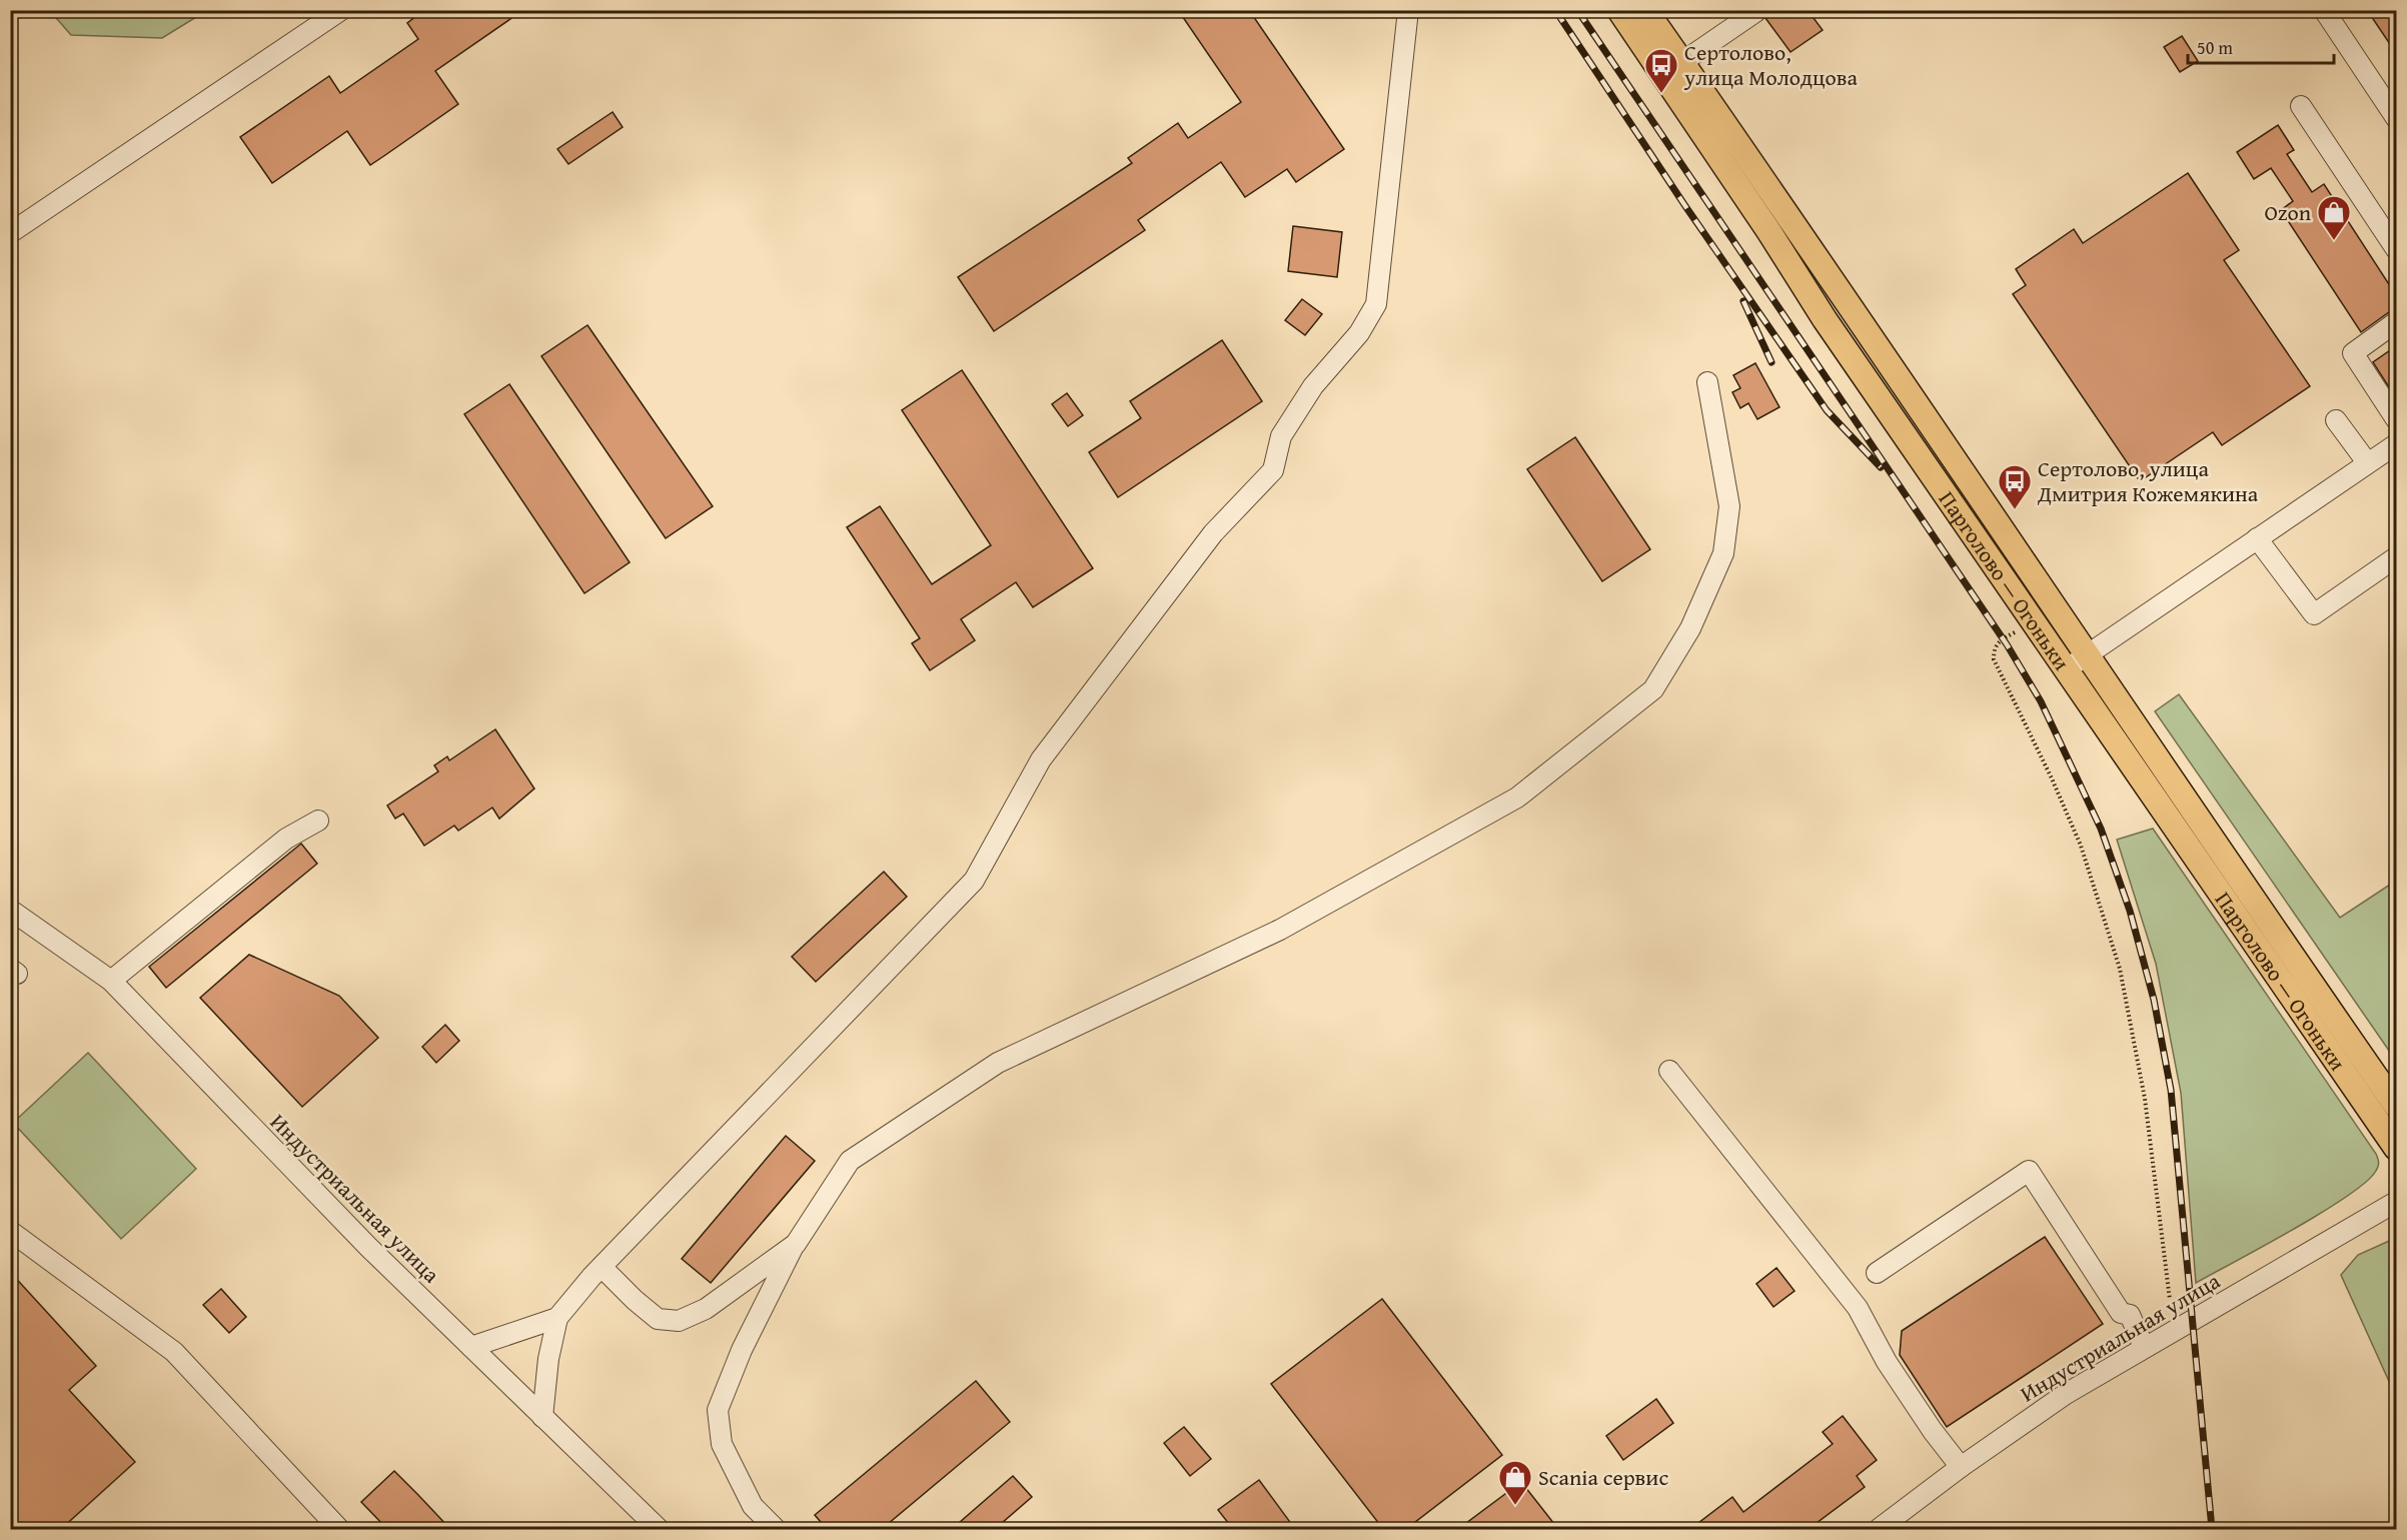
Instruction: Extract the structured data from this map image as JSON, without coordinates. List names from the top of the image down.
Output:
{
  "streets": {
    "main road": ["Парголово — Огоньки"],
    "street": ["Индустриальная улица"]
  },
  "places": {
    "bus stop": ["Сертолово, улица Молодцова", "Сертолово, улица Дмитрия Кожемякина"],
    "shop": ["Ozon", "Scania сервис"]
  },
  "scale_bar": "50 m"
}
